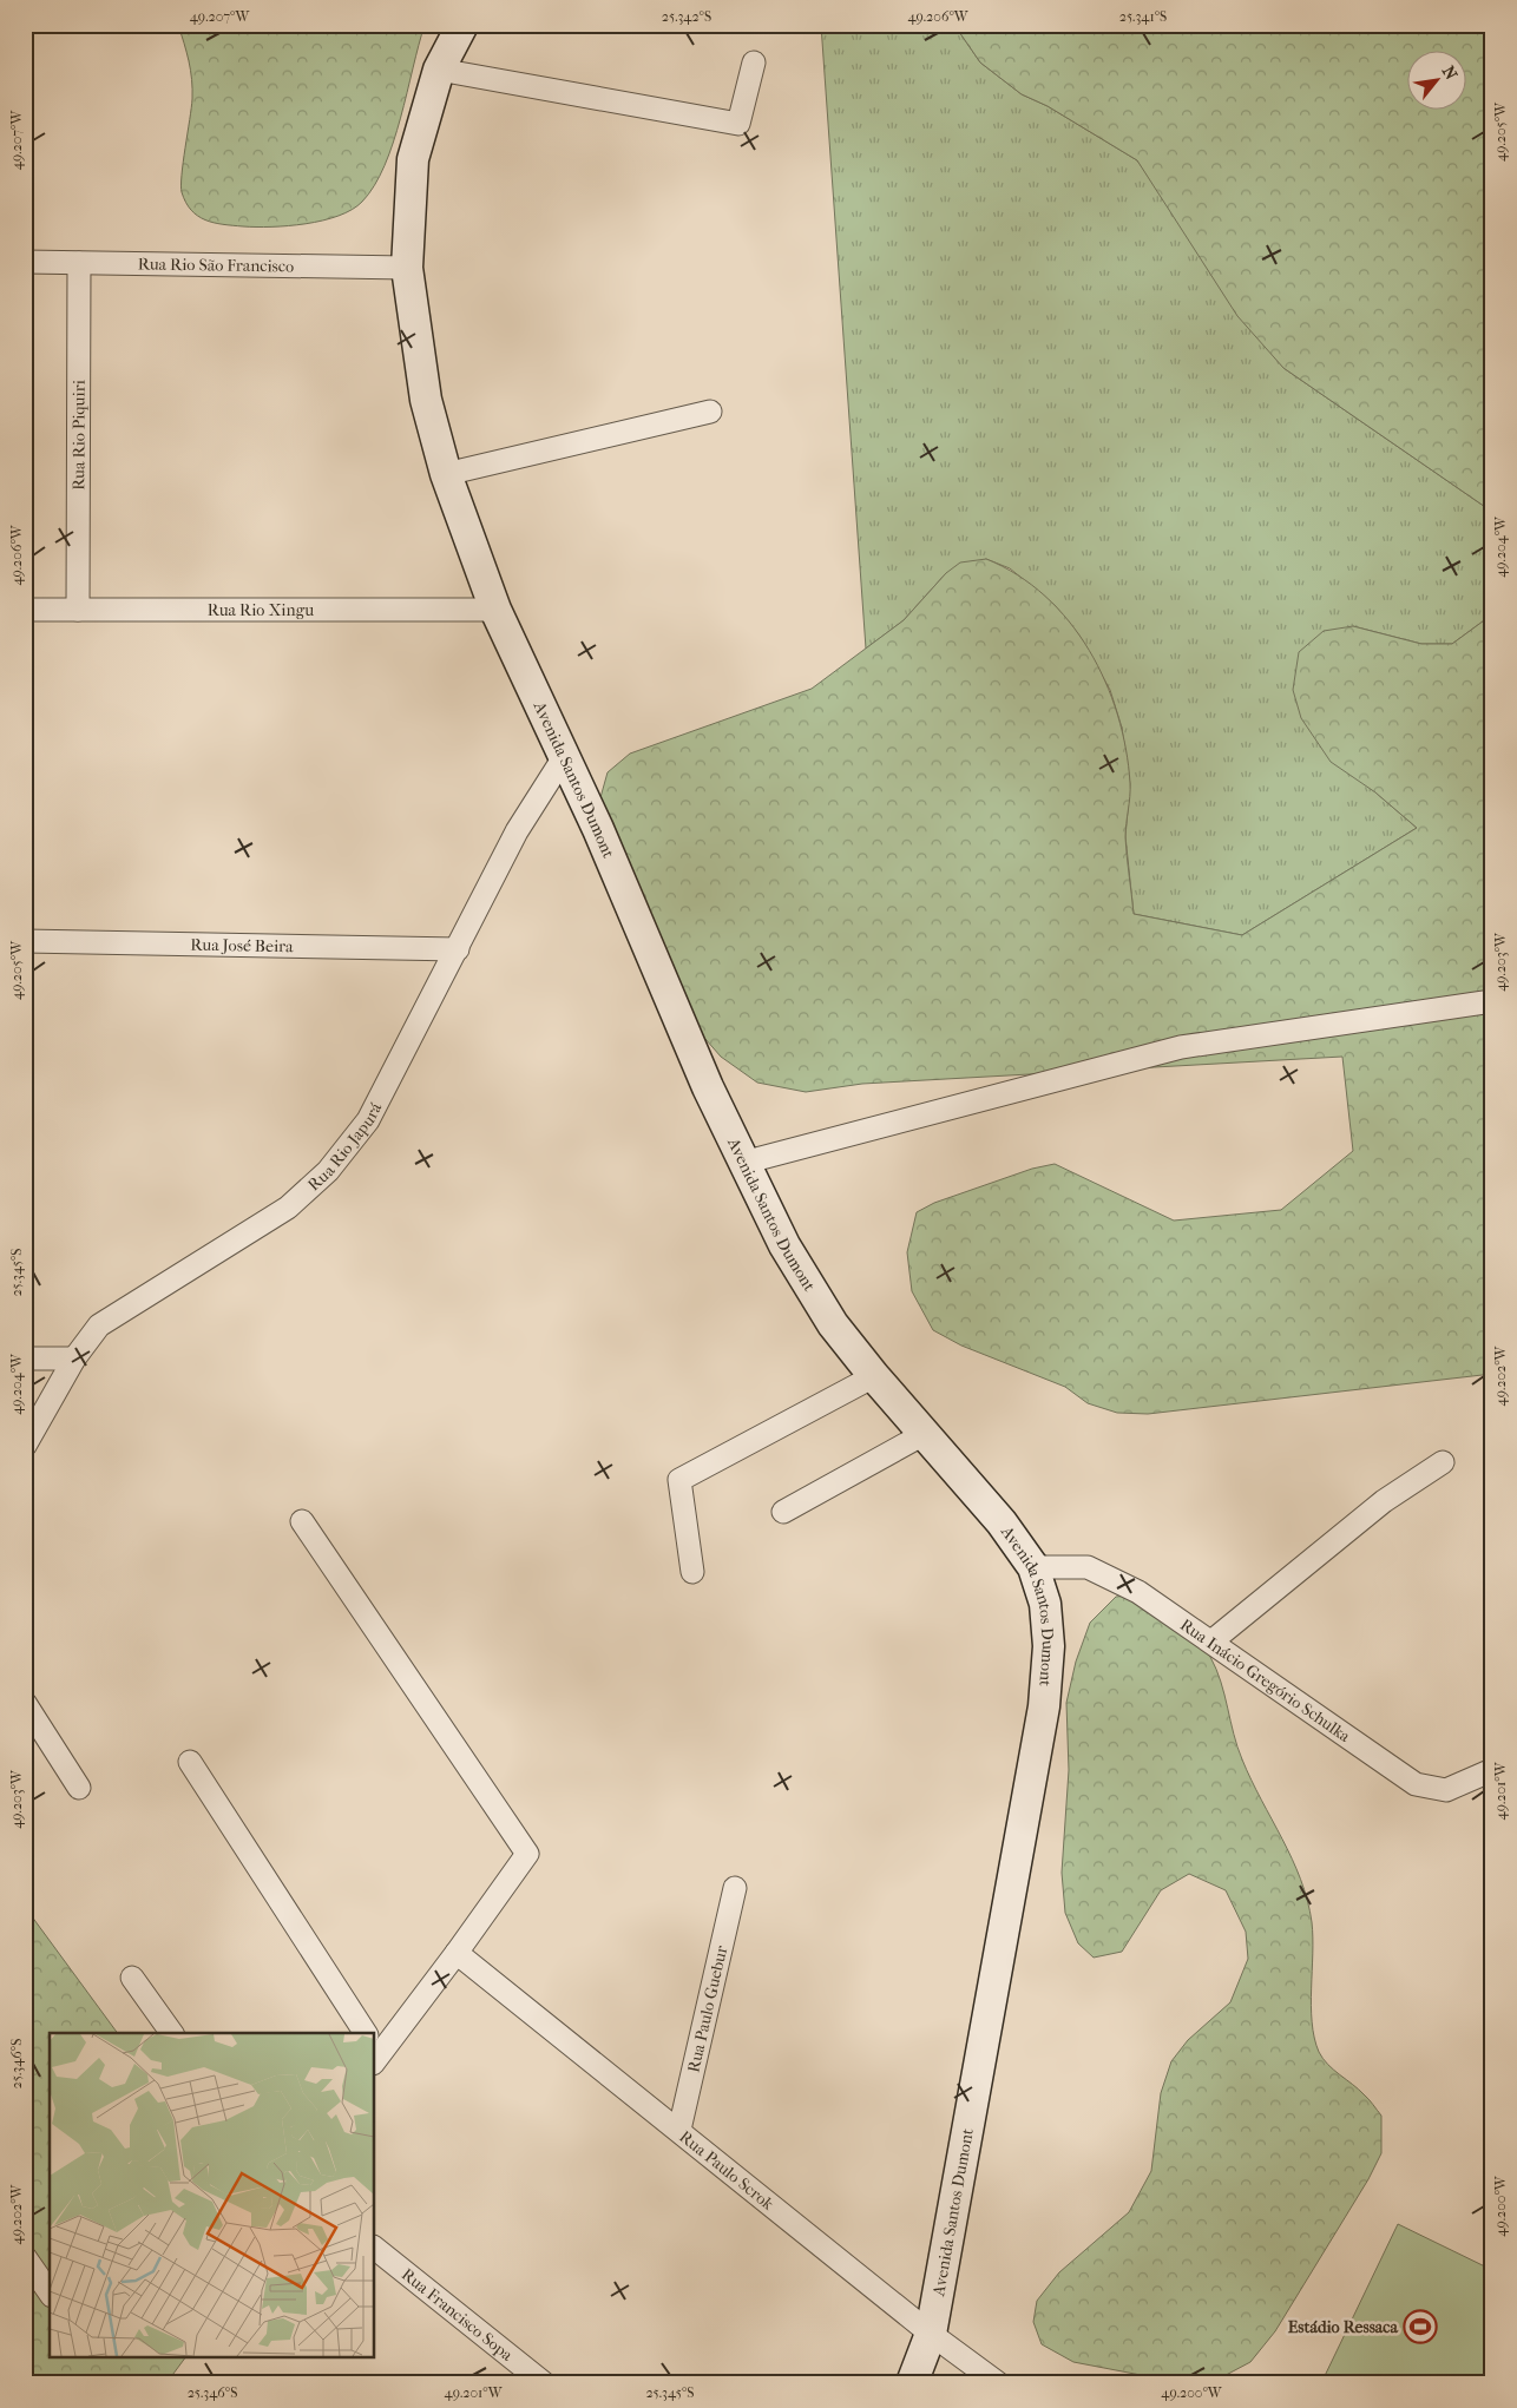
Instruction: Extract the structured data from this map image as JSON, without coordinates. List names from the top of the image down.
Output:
{
  "streets": {
    "street": [
      "Rua Rio São Francisco",
      "Rua Rio Piquiri",
      "Rua Rio Xingu",
      "Avenida Santos Dumont",
      "Rua José Beira",
      "Rua Rio Japurá",
      "Rua Inácio Gregório Schulka",
      "Rua Paulo Guebur",
      "Rua Paulo Scrok",
      "Rua Francisco Sopa"
    ]
  },
  "crossings": [
    ["Rua Rio São Francisco", "Rua Rio Piquiri"],
    ["Rua Rio São Francisco", "Avenida Santos Dumont"],
    ["Rua Rio Piquiri", "Rua Rio Xingu"],
    ["Rua Rio Xingu", "Avenida Santos Dumont"],
    ["Avenida Santos Dumont", "Rua Rio Japurá"],
    ["Avenida Santos Dumont", "Rua Inácio Gregório Schulka"],
    ["Avenida Santos Dumont", "Rua Paulo Scrok"],
    ["Rua José Beira", "Rua Rio Japurá"],
    ["Rua Paulo Guebur", "Rua Paulo Scrok"]
  ],
  "places": {
    "sports": ["Estádio Ressaca"]
  },
  "north": "top right",
  "coordinates": [
    "49.207°W",
    "25.342°S",
    "49.206°W",
    "25.341°S",
    "49.205°W",
    "49.204°W",
    "49.203°W",
    "25.345°S",
    "49.202°W",
    "49.201°W",
    "25.346°S",
    "49.200°W"
  ]
}
